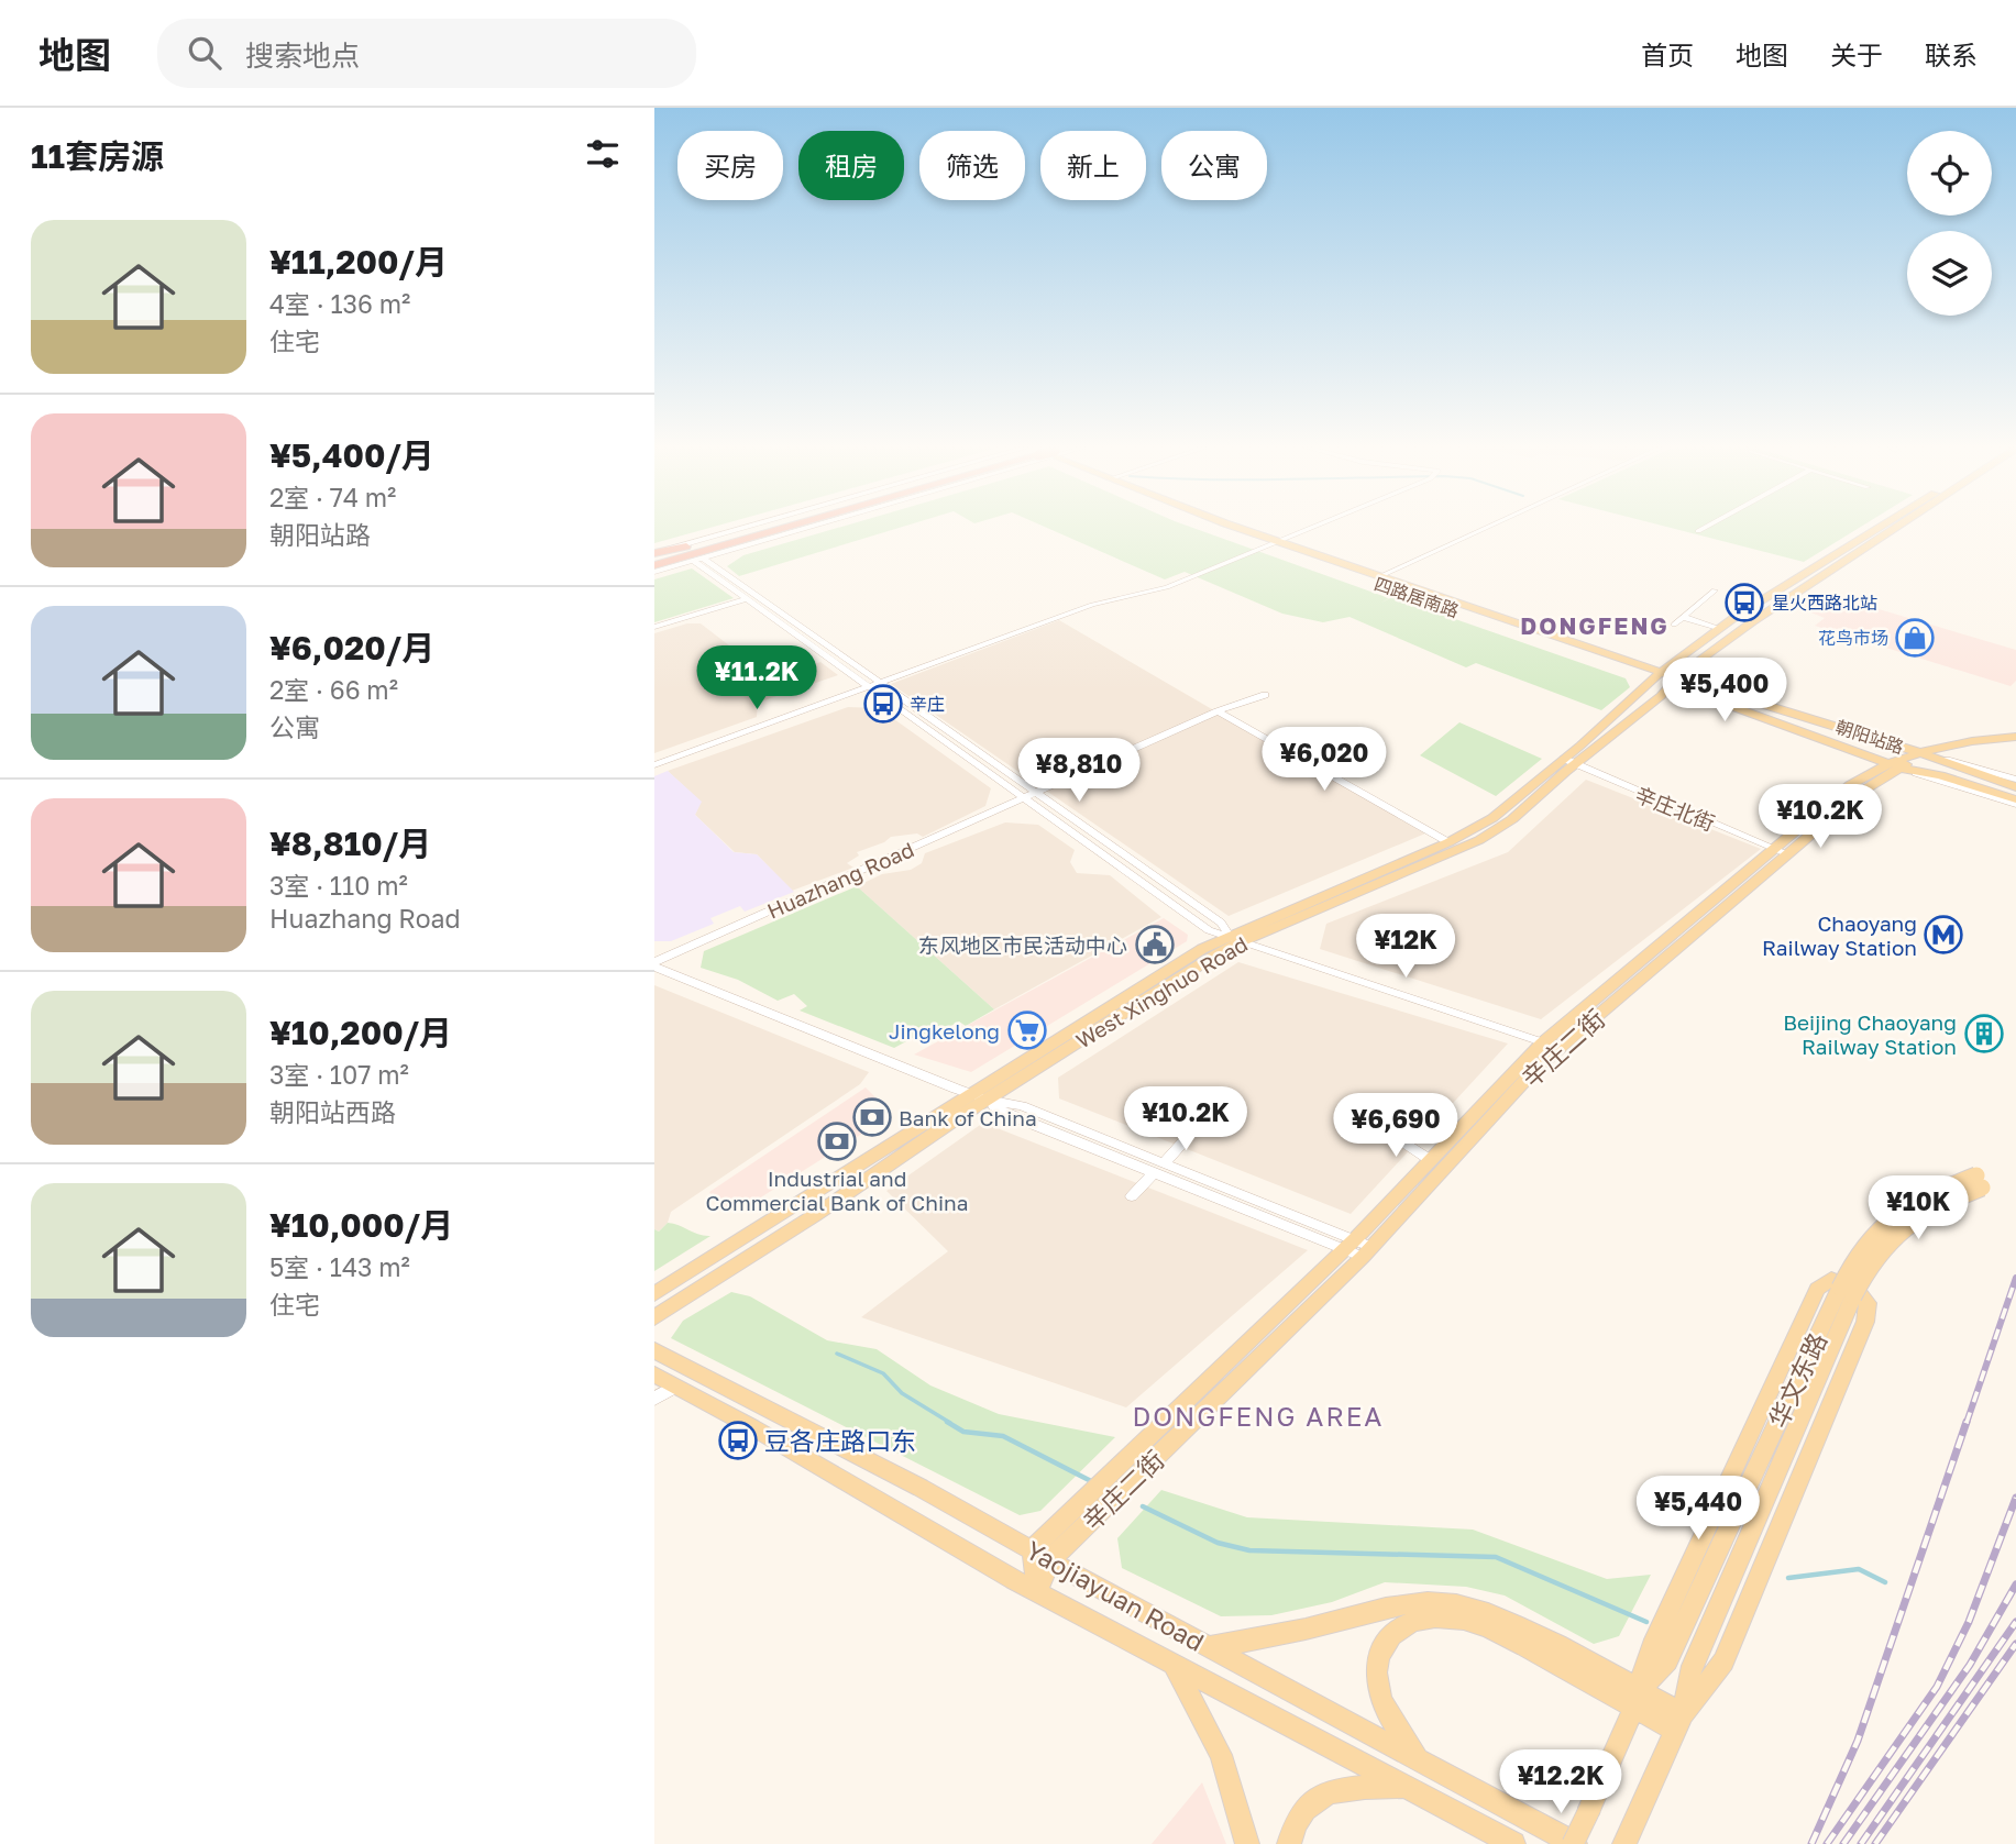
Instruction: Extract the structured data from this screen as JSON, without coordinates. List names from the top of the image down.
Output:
{
  "streets": {
    "main road": [
      "四路居南路",
      "朝阳站路",
      "West Xinghuo Road",
      "辛庄二街",
      "华文东路",
      "Yaojiayuan Road"
    ],
    "street": ["辛庄北街", "Huazhang Road"]
  },
  "crossings": [
    ["四路居南路", "朝阳站路"],
    ["四路居南路", "West Xinghuo Road"],
    ["朝阳站路", "West Xinghuo Road"],
    ["朝阳站路", "辛庄二街"],
    ["辛庄北街", "West Xinghuo Road"],
    ["辛庄北街", "辛庄二街"],
    ["辛庄二街", "Yaojiayuan Road"],
    ["华文东路", "Yaojiayuan Road"]
  ],
  "districts": ["DONGFENG", "DONGFENG AREA"],
  "places": {
    "bus stop": ["星火西路北站", "辛庄", "豆各庄路口东"],
    "shop": ["花鸟市场"],
    "metro station": ["Chaoyang Railway Station"],
    "public building": ["东风地区市民活动中心"],
    "supermarket": ["Jingkelong"],
    "building": ["Beijing Chaoyang Railway Station"],
    "bank": ["Bank of China", "Industrial and Commercial Bank of China"]
  },
  "page": {
    "header": "地图",
    "search": "搜索地点",
    "nav": [
      "首页",
      "地图",
      "关于",
      "联系"
    ],
    "heading": "11套房源",
    "chip": [
      "买房",
      "租房",
      "筛选",
      "新上",
      "公寓"
    ],
    "list": [
      {
        "name": "¥11,200/月",
        "note": "4室 · 136 m² · 住宅"
      },
      {
        "name": "¥5,400/月",
        "note": "2室 · 74 m² · 朝阳站路"
      },
      {
        "name": "¥6,020/月",
        "note": "2室 · 66 m² · 公寓"
      },
      {
        "name": "¥8,810/月",
        "note": "3室 · 110 m² · Huazhang Road"
      },
      {
        "name": "¥10,200/月",
        "note": "3室 · 107 m² · 朝阳站西路"
      },
      {
        "name": "¥10,000/月",
        "note": "5室 · 143 m² · 住宅"
      }
    ],
    "price": [
      "¥11.2K",
      "¥5,400",
      "¥6,020",
      "¥8,810",
      "¥10.2K",
      "¥12K",
      "¥10.2K",
      "¥6,690",
      "¥10K",
      "¥5,440",
      "¥12.2K"
    ]
  }
}
